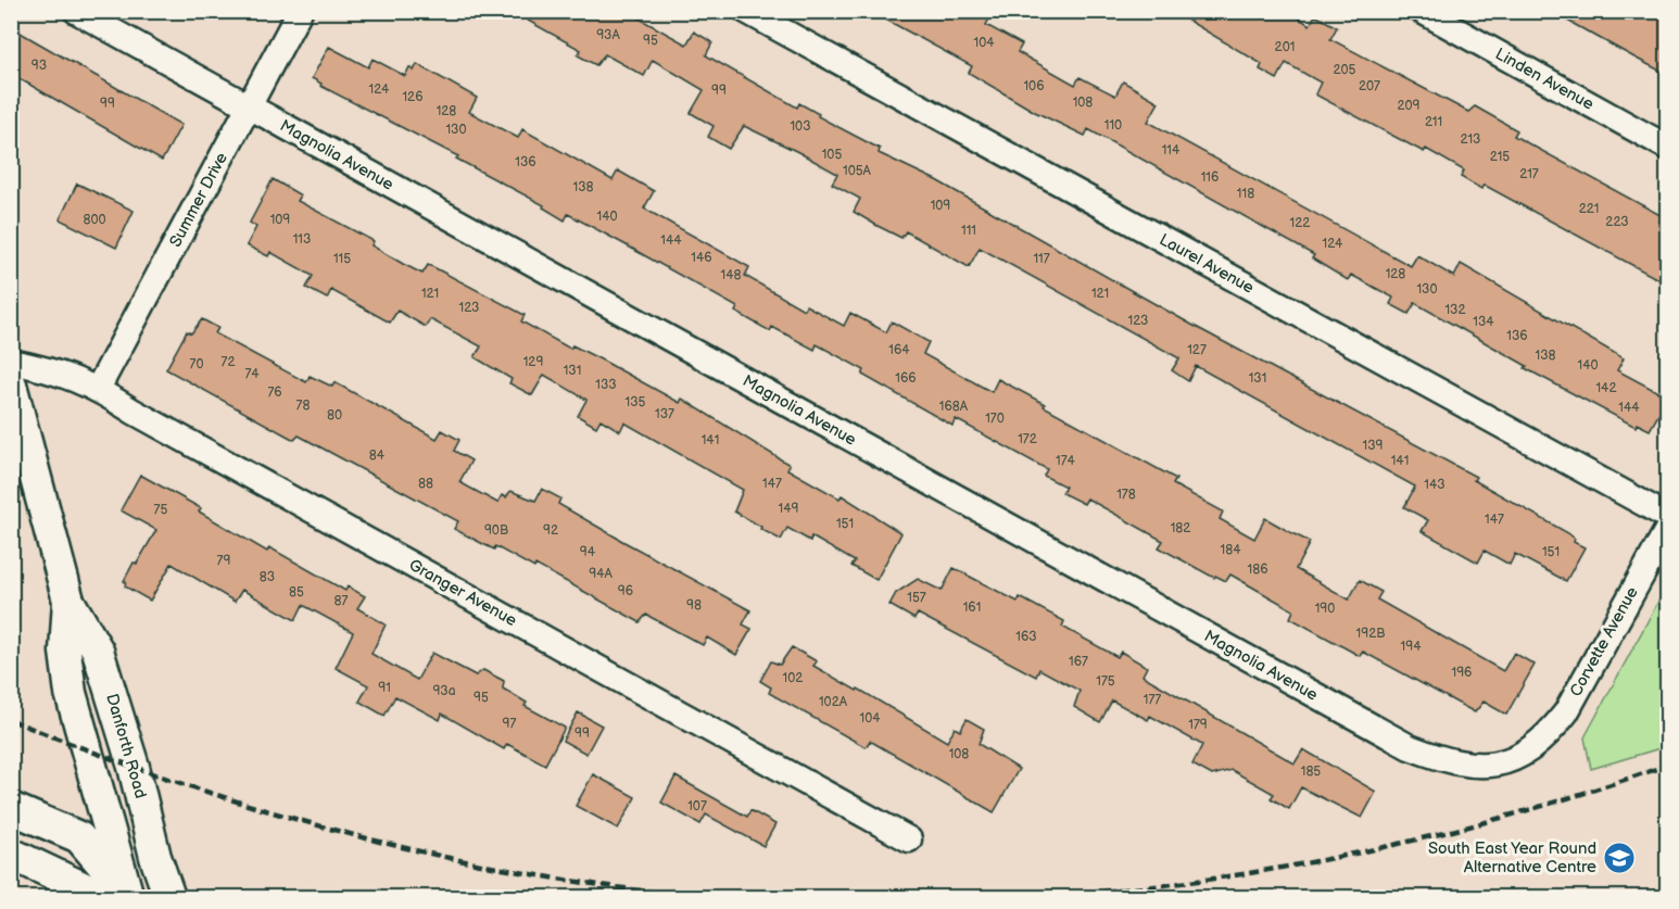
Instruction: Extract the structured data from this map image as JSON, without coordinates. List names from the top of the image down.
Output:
{
  "streets": {
    "main road": ["Danforth Road"],
    "street": [
      "Linden Avenue",
      "Magnolia Avenue",
      "Summer Drive",
      "Laurel Avenue",
      "Granger Avenue",
      "Corvette Avenue"
    ]
  },
  "crossings": [
    ["Magnolia Avenue", "Summer Drive"],
    ["Magnolia Avenue", "Corvette Avenue"],
    ["Summer Drive", "Granger Avenue"]
  ],
  "places": {
    "school or university": ["South East Year Round Alternative Centre"]
  },
  "house_numbers": [
    "93A",
    "95",
    "104",
    "201",
    "93",
    "205",
    "106",
    "207",
    "124",
    "99",
    "126",
    "108",
    "99",
    "209",
    "128",
    "211",
    "110",
    "103",
    "130",
    "213",
    "114",
    "105",
    "215",
    "136",
    "105A",
    "217",
    "116",
    "138",
    "118",
    "109",
    "221",
    "140",
    "800",
    "109",
    "223",
    "122",
    "111",
    "113",
    "144",
    "124",
    "146",
    "115",
    "117",
    "128",
    "148",
    "130",
    "121",
    "121",
    "123",
    "132",
    "123",
    "134",
    "136",
    "164",
    "127",
    "138",
    "72",
    "129",
    "70",
    "140",
    "131",
    "74",
    "166",
    "131",
    "133",
    "142",
    "76",
    "135",
    "78",
    "168A",
    "144",
    "137",
    "80",
    "170",
    "172",
    "141",
    "139",
    "84",
    "174",
    "141",
    "88",
    "147",
    "143",
    "178",
    "149",
    "75",
    "147",
    "151",
    "182",
    "90B",
    "92",
    "184",
    "94",
    "151",
    "79",
    "186",
    "94A",
    "83",
    "96",
    "85",
    "157",
    "87",
    "98",
    "161",
    "190",
    "192B",
    "163",
    "194",
    "167",
    "196",
    "102",
    "175",
    "91",
    "93a",
    "95",
    "177",
    "102A",
    "104",
    "97",
    "179",
    "99",
    "108",
    "185",
    "107"
  ]
}
